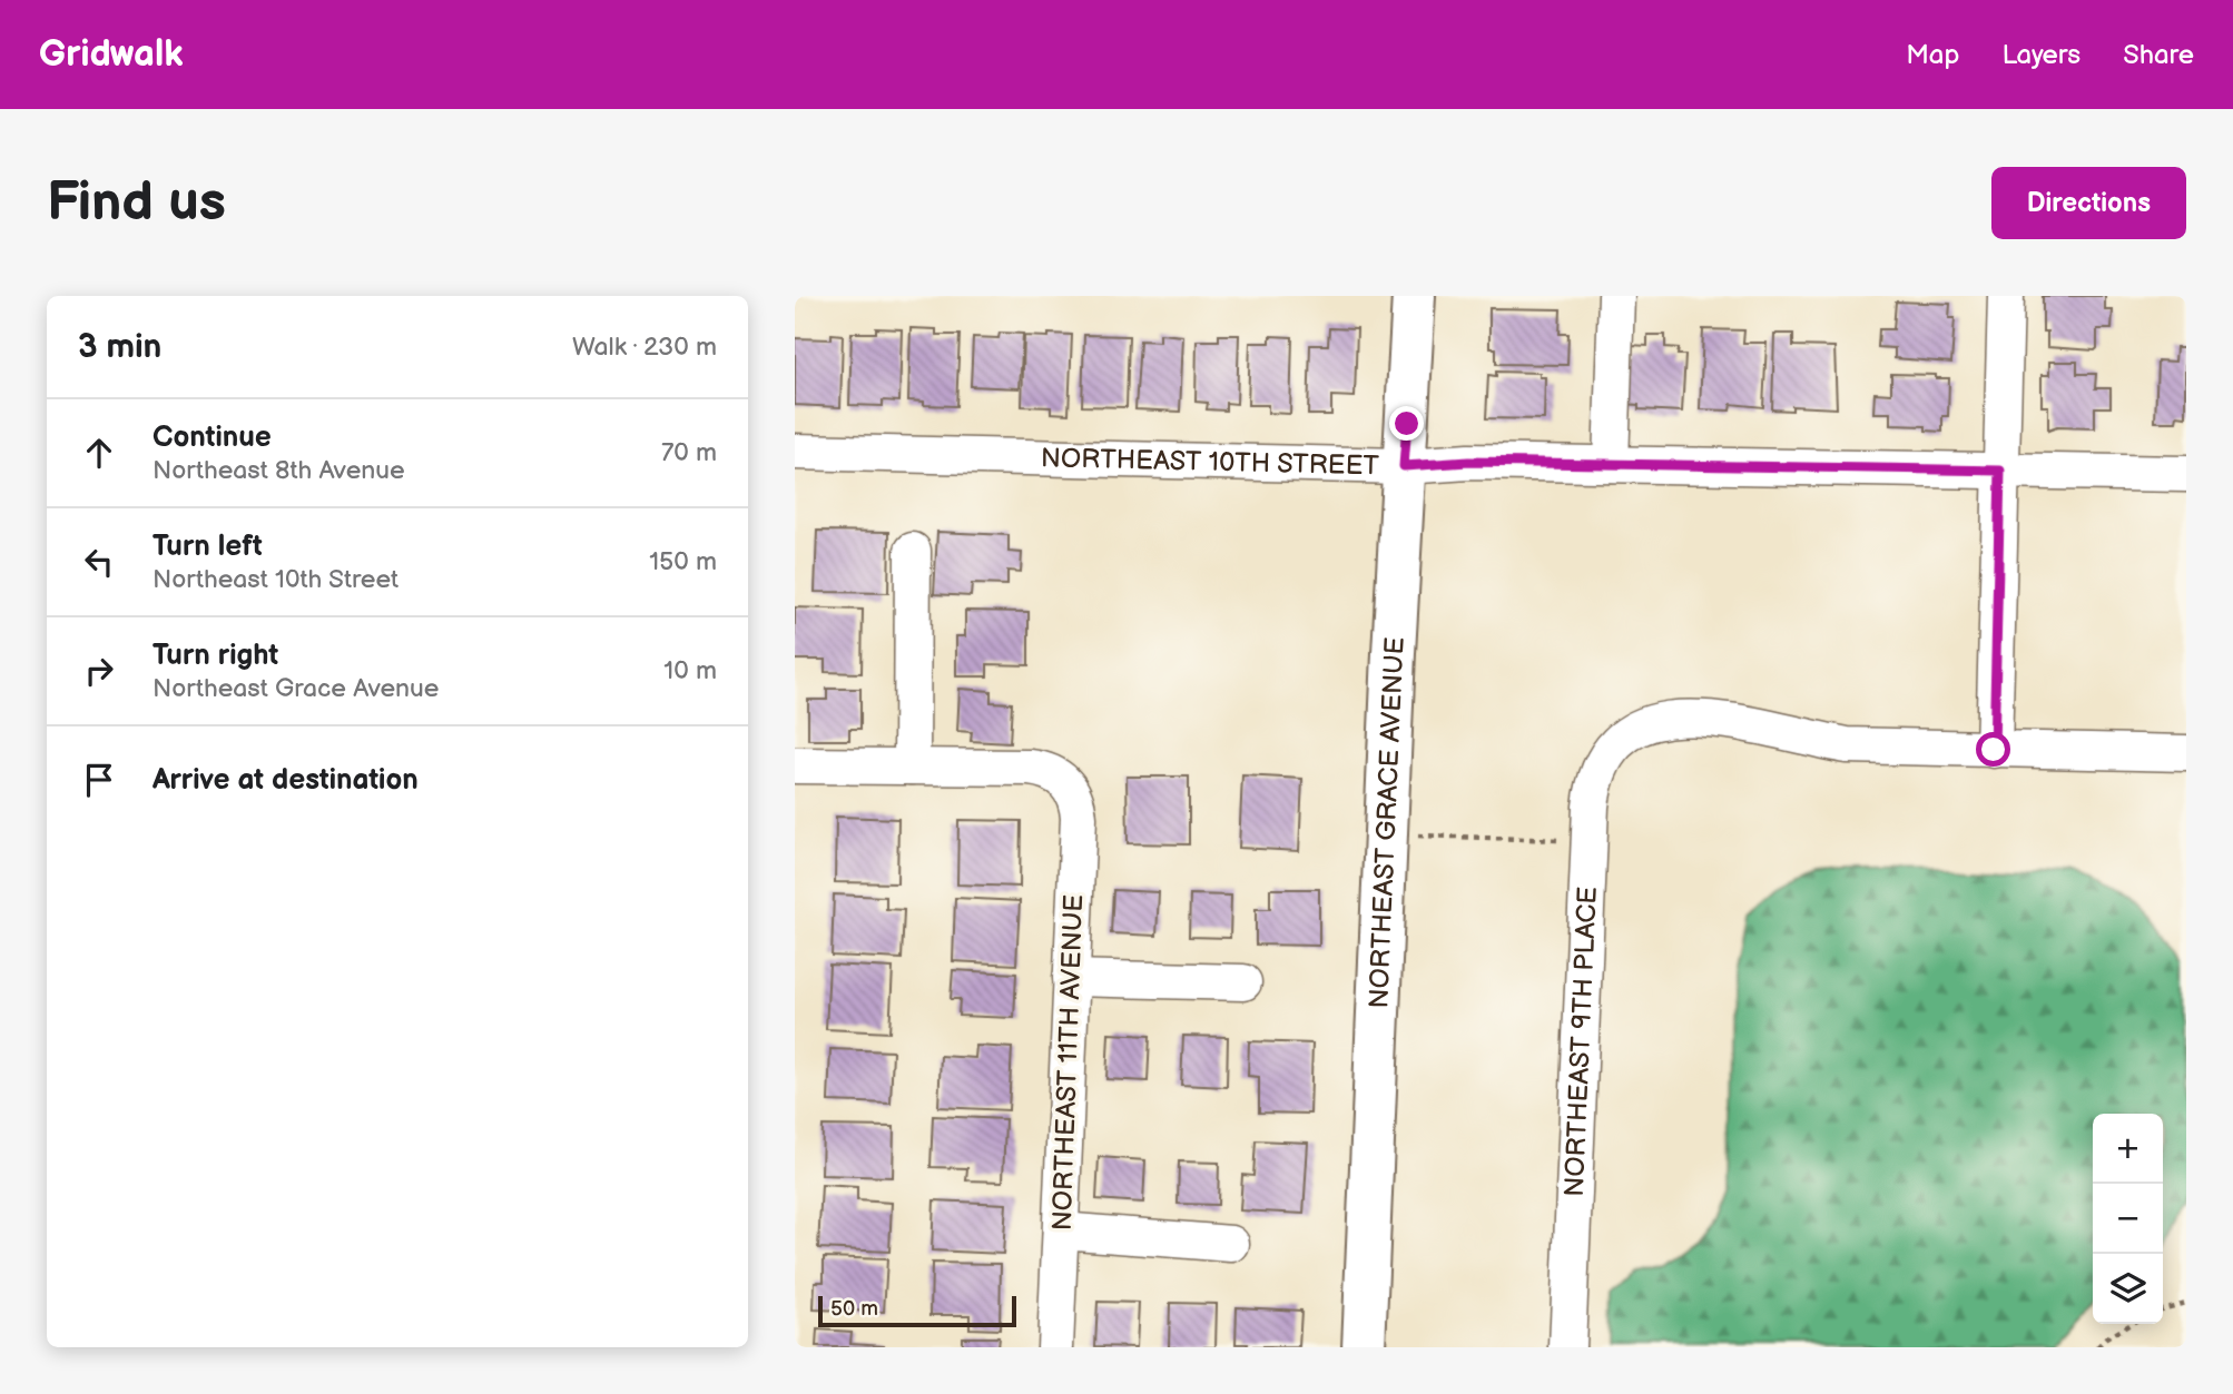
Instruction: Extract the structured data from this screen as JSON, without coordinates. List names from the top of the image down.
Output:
{
  "streets": {
    "main road": ["NORTHEAST GRACE AVENUE"],
    "street": ["NORTHEAST 10TH STREET", "NORTHEAST 9TH PLACE", "NORTHEAST 11TH AVENUE"]
  },
  "crossings": [
    ["NORTHEAST 10TH STREET", "NORTHEAST GRACE AVENUE"]
  ],
  "scale_bar": "50 m",
  "page": {
    "header": "Gridwalk",
    "nav": ["Map", "Layers", "Share"],
    "buttons": "Directions",
    "title": "Find us",
    "heading": ["3 min", "Walk · 230 m"],
    "list": [
      ["Continue", "Northeast 8th Avenue", "70 m"],
      ["Turn left", "Northeast 10th Street", "150 m"],
      ["Turn right", "Northeast Grace Avenue", "10 m"],
      "Arrive at destination"
    ],
    "map_buttons": ["+", "−"],
    "scale": "50 m"
  }
}
